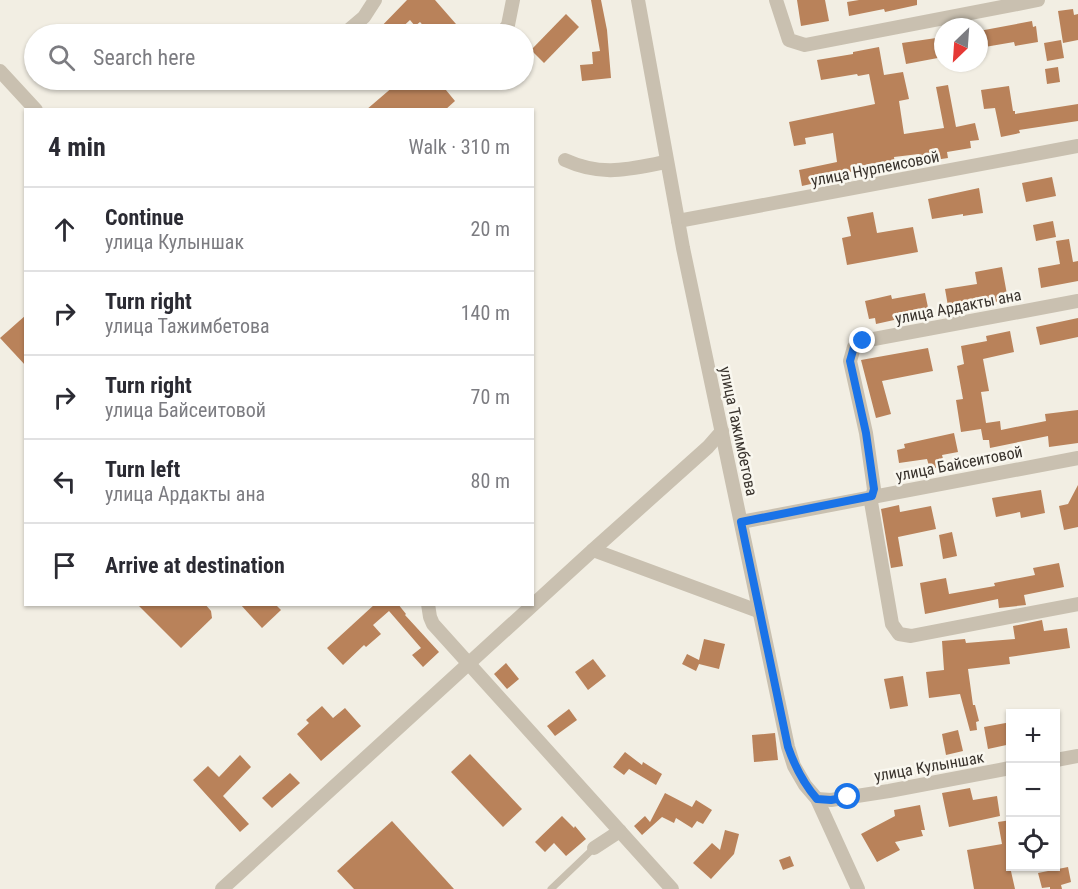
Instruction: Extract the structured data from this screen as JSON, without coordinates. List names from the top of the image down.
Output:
{
  "streets": {
    "street": [
      "улица Нурпеисовой",
      "улица Ардакты ана",
      "улица Тажимбетова",
      "улица Байсеитовой",
      "улица Кулыншак"
    ]
  },
  "crossings": [
    ["улица Нурпеисовой", "улица Тажимбетова"],
    ["улица Ардакты ана", "улица Байсеитовой"],
    ["улица Тажимбетова", "улица Байсеитовой"],
    ["улица Тажимбетова", "улица Кулыншак"]
  ],
  "north": "bottom left",
  "page": {
    "search": "Search here",
    "heading": ["4 min", "Walk · 310 m"],
    "list": [
      ["Continue", "улица Кулыншак", "20 m"],
      ["Turn right", "улица Тажимбетова", "140 m"],
      ["Turn right", "улица Байсеитовой", "70 m"],
      ["Turn left", "улица Ардакты ана", "80 m"],
      "Arrive at destination"
    ],
    "map_buttons": ["+", "−"]
  }
}
